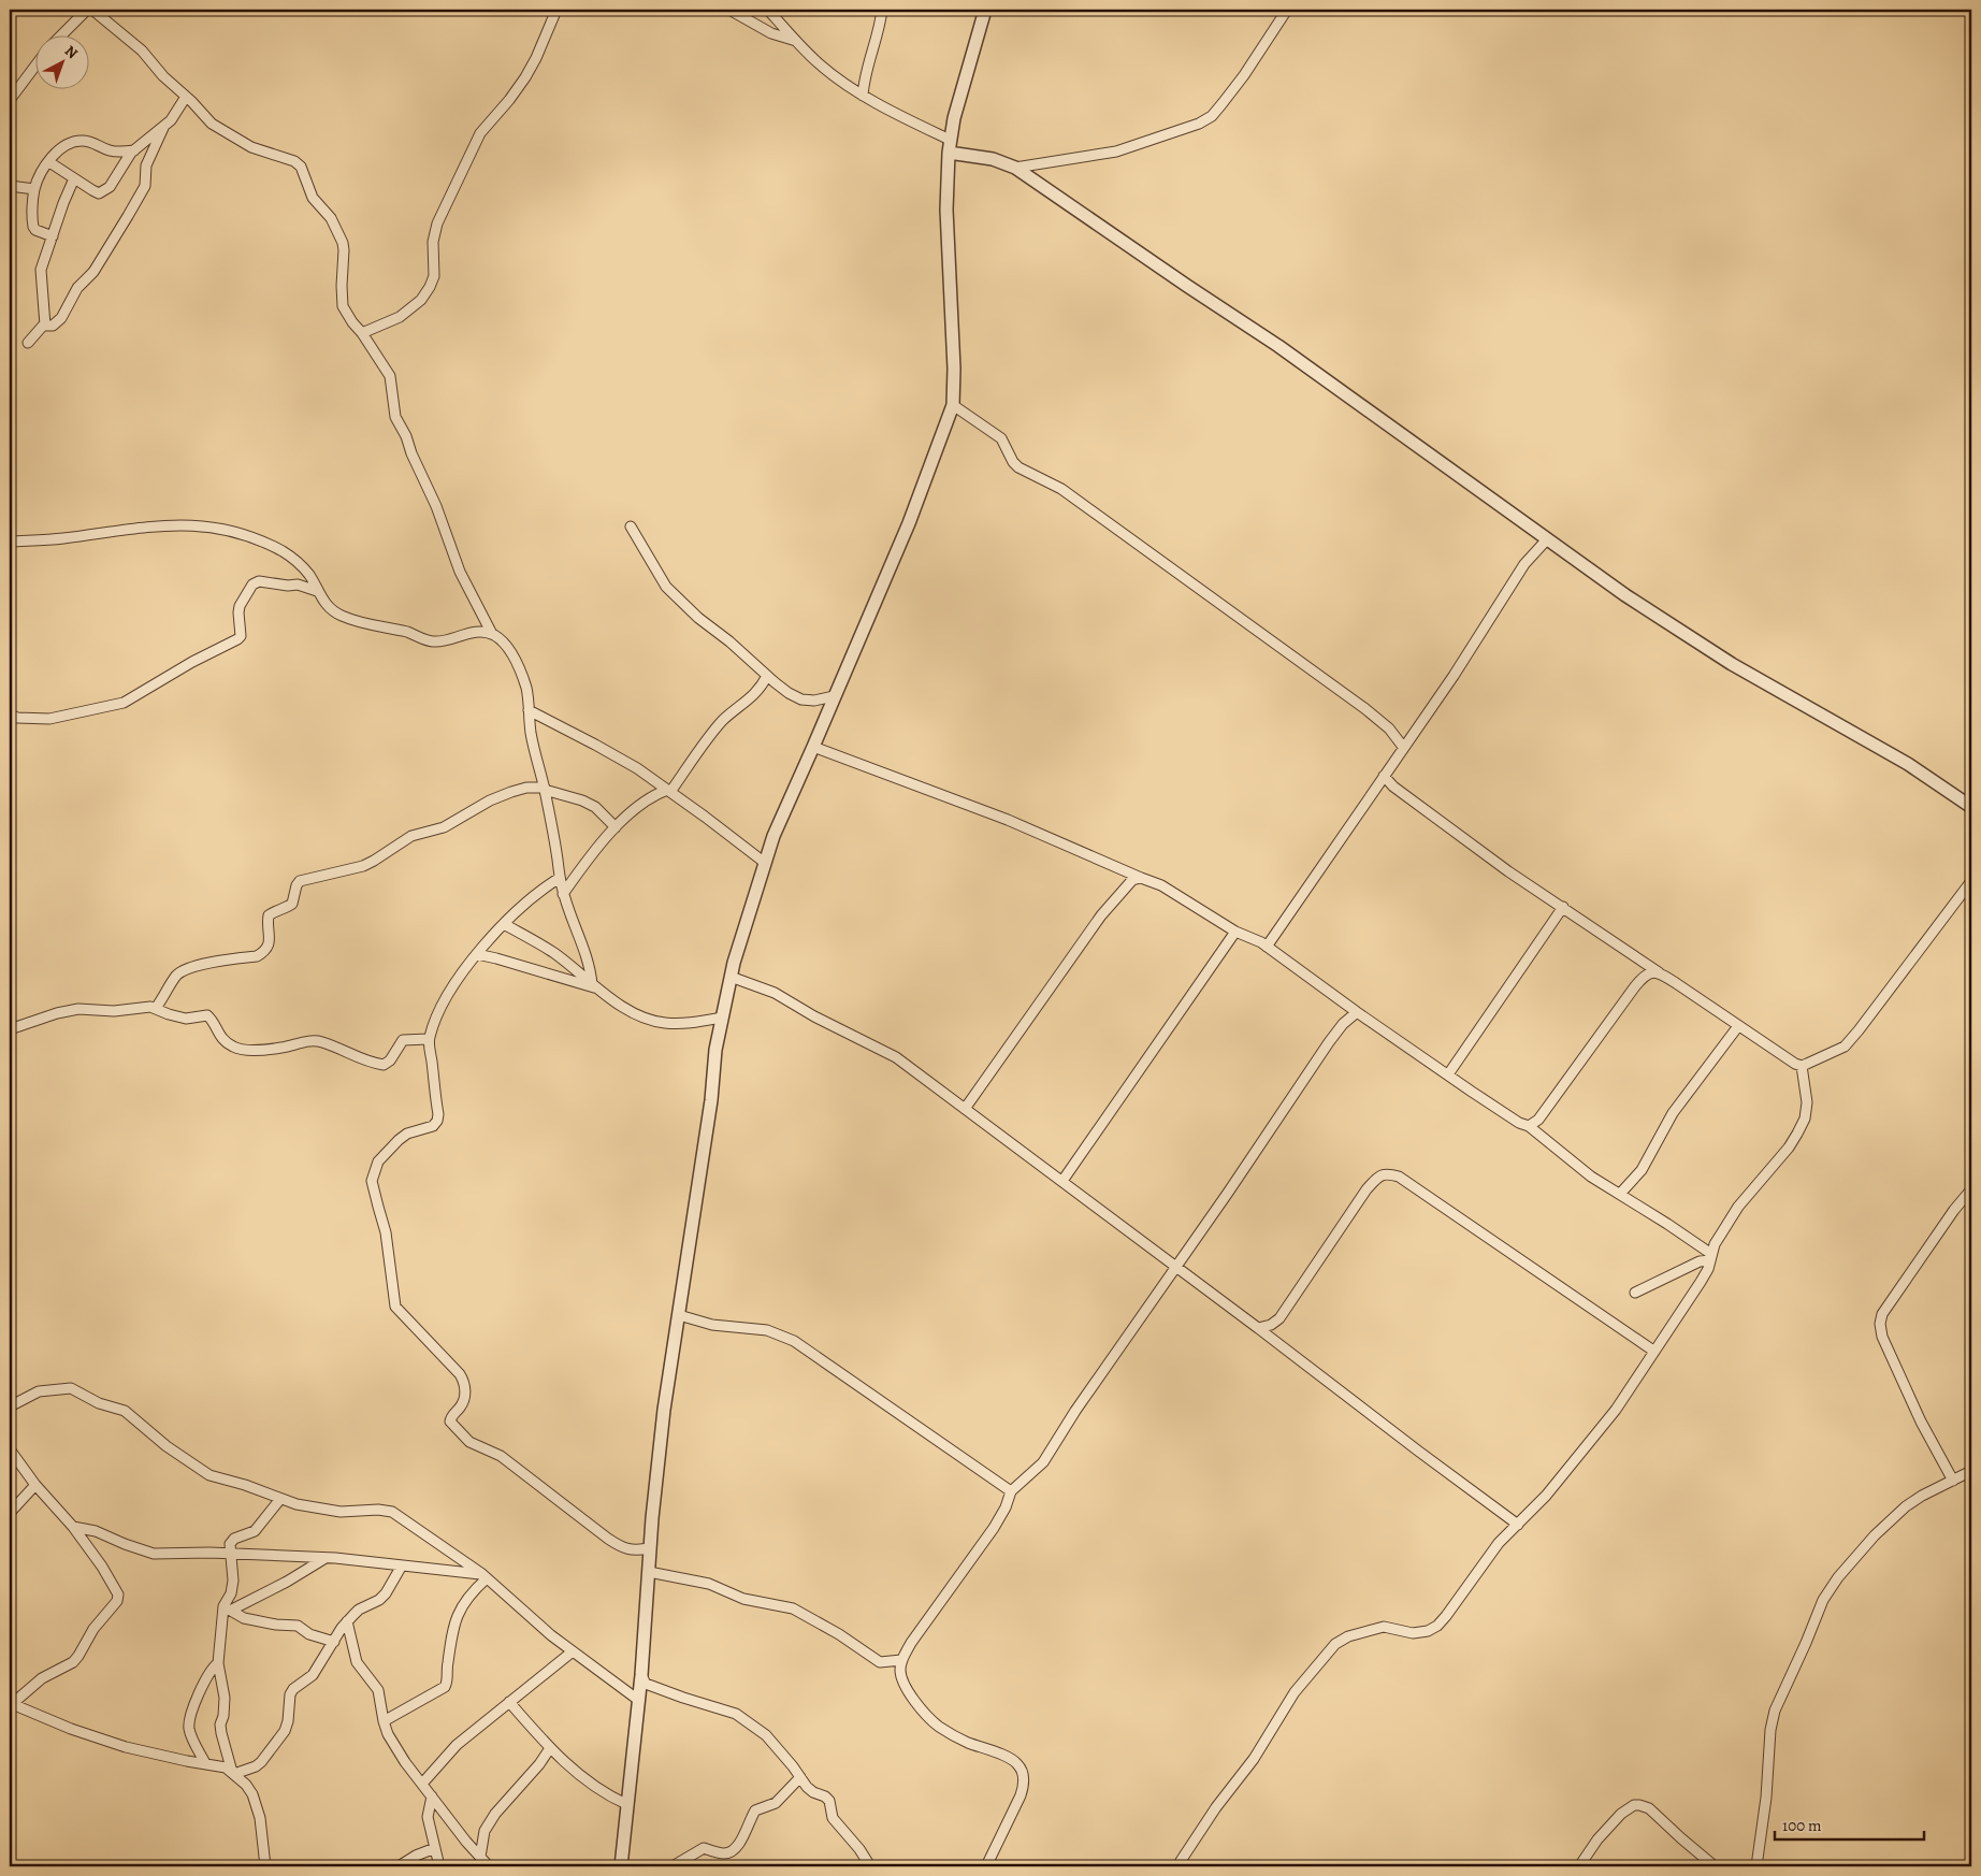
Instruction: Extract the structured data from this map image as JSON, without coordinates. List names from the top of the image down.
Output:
{
  "scale_bar": "100 m",
  "north": "top right"
}
